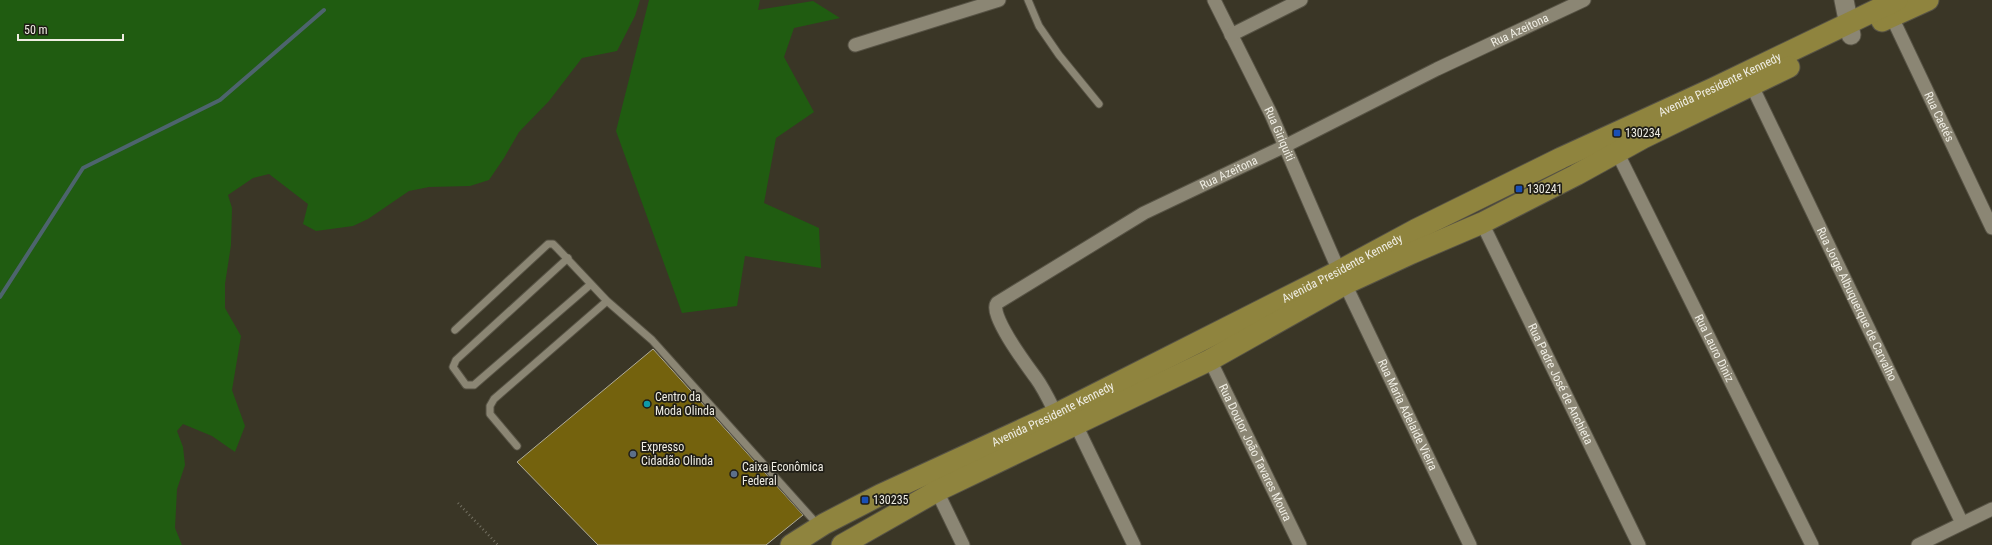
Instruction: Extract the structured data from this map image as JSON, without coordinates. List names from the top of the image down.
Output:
{
  "streets": {
    "main road": ["Avenida Presidente Kennedy"],
    "street": [
      "Rua Azeitona",
      "Rua Caetés",
      "Rua Giriquiti",
      "Rua Jorge Albuquerque de Carvalho",
      "Rua Lauro Diniz",
      "Rua Padre José de Anchieta",
      "Rua Maria Adelaide Vieira",
      "Rua Doutor João Tavares Moura"
    ]
  },
  "crossings": [
    ["Rua Azeitona", "Avenida Presidente Kennedy"],
    ["Rua Azeitona", "Rua Giriquiti"],
    ["Avenida Presidente Kennedy", "Rua Caetés"],
    ["Avenida Presidente Kennedy", "Rua Giriquiti"],
    ["Avenida Presidente Kennedy", "Rua Jorge Albuquerque de Carvalho"],
    ["Avenida Presidente Kennedy", "Rua Lauro Diniz"],
    ["Avenida Presidente Kennedy", "Rua Padre José de Anchieta"],
    ["Avenida Presidente Kennedy", "Rua Maria Adelaide Vieira"],
    ["Avenida Presidente Kennedy", "Rua Doutor João Tavares Moura"],
    ["Rua Giriquiti", "Rua Maria Adelaide Vieira"]
  ],
  "places": {
    "transit": ["130234", "130241", "130235"],
    "other": ["Centro da Moda Olinda", "Expresso Cidadão Olinda", "Caixa Econômica Federal"]
  },
  "scale_bar": "50 m"
}
